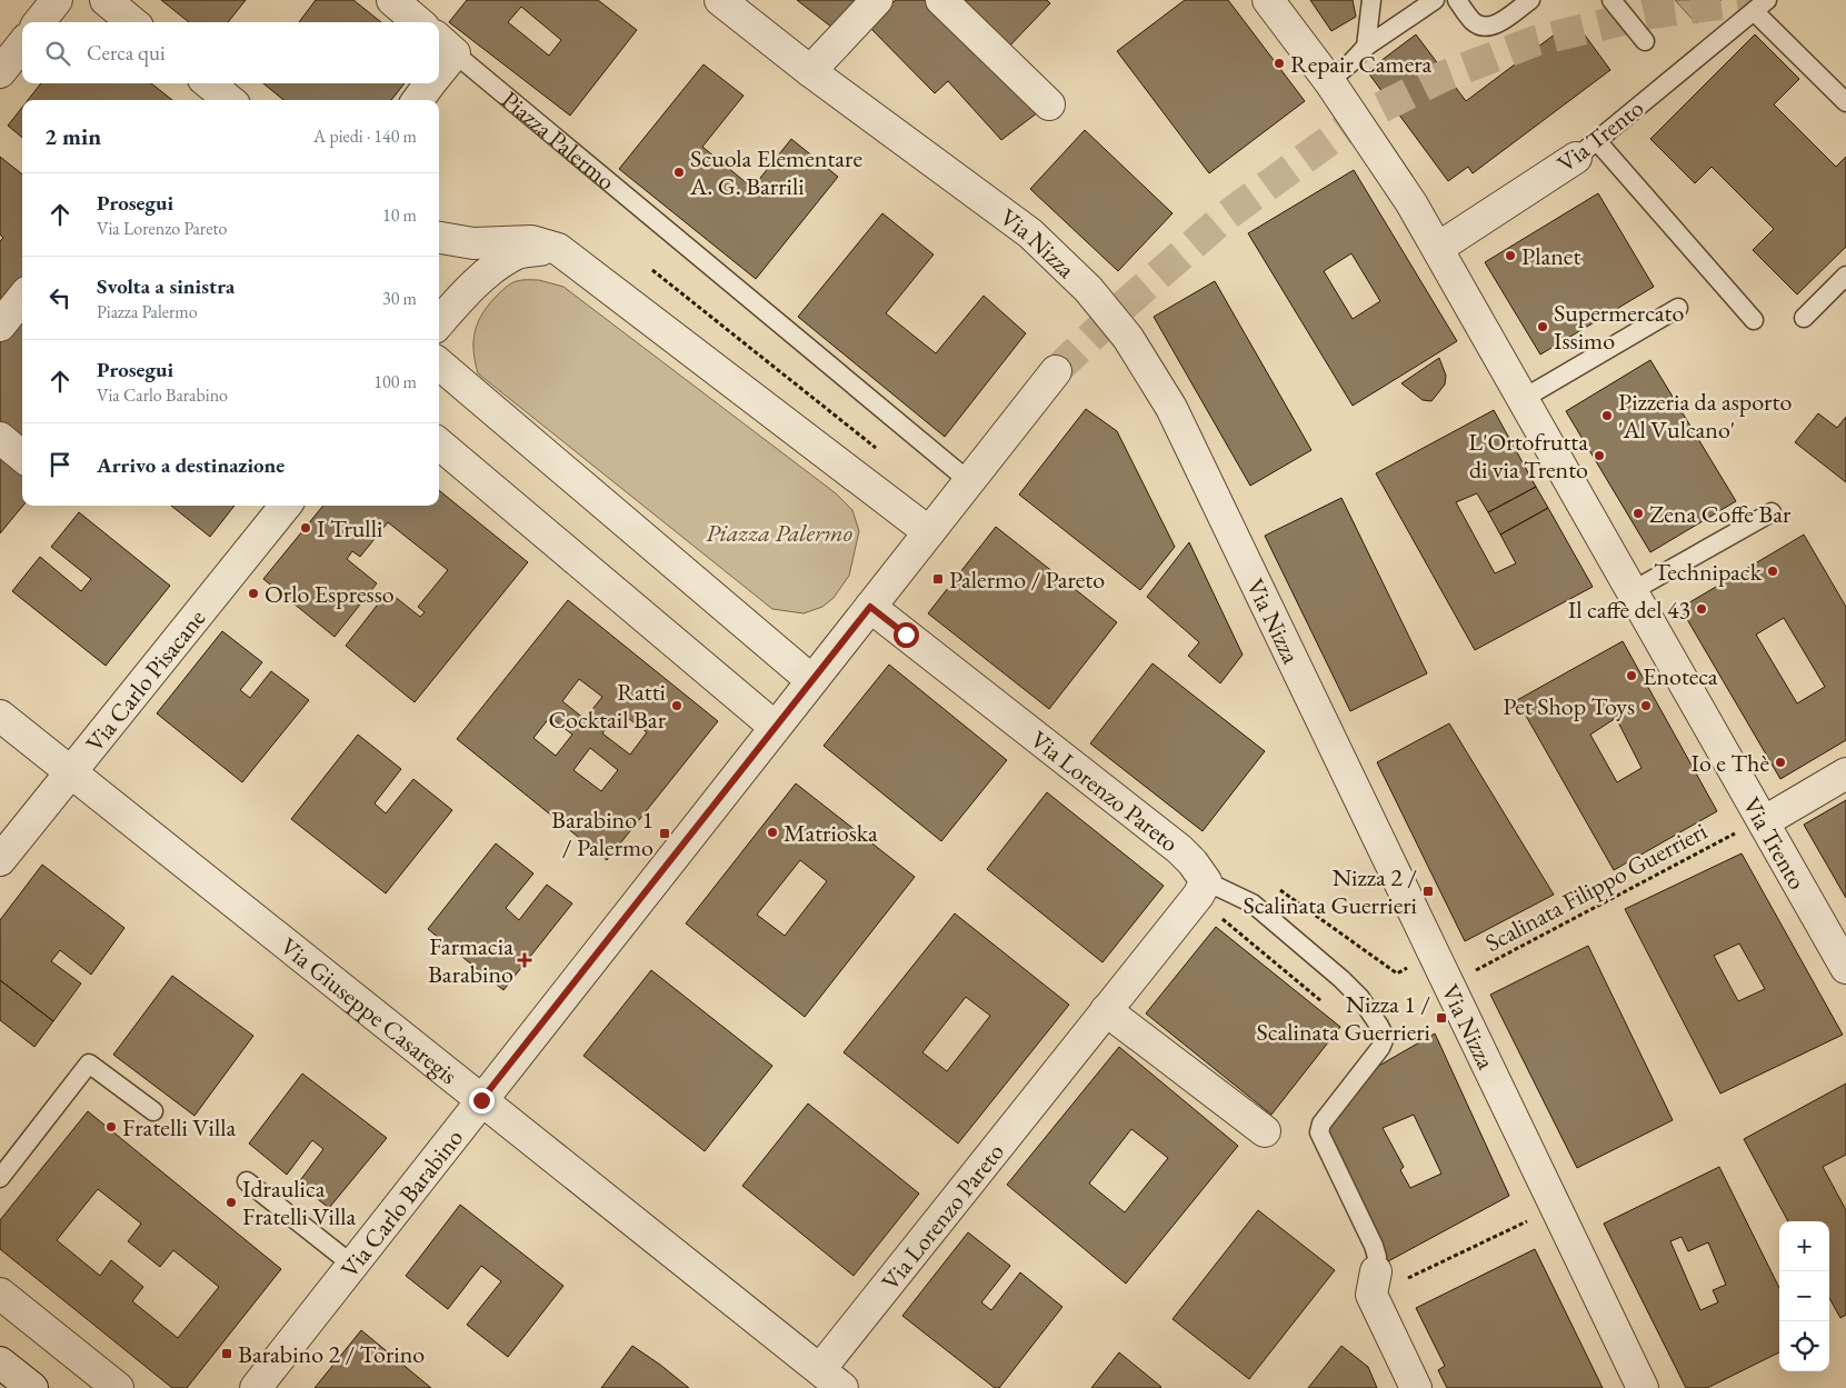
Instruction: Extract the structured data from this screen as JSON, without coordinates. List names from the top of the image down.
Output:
{
  "streets": {
    "street": [
      "Via Trento",
      "Piazza Palermo",
      "Via Nizza",
      "Via Carlo Pisacane",
      "Via Lorenzo Pareto",
      "Via Giuseppe Casaregis",
      "Via Carlo Barabino"
    ],
    "path": ["Scalinata Filippo Guerrieri"]
  },
  "crossings": [
    ["Via Carlo Pisacane", "Via Giuseppe Casaregis"],
    ["Via Lorenzo Pareto", "Via Giuseppe Casaregis"],
    ["Via Giuseppe Casaregis", "Via Carlo Barabino"]
  ],
  "parks": ["Piazza Palermo"],
  "places": {
    "other": [
      "Repair Camera",
      "Scuola Elementare A. G. Barrili",
      "Planet",
      "Supermercato Issimo",
      "Pizzeria da asporto 'Al Vulcano'",
      "L'Ortofrutta di via Trento",
      "Zena Coffe Bar",
      "I Trulli",
      "Technipack",
      "Orlo Espresso",
      "Il caffè del 43",
      "Enoteca",
      "Ratti Cocktail Bar",
      "Pet Shop Toys",
      "Io e Thè",
      "Matrioska",
      "Fratelli Villa",
      "Idraulica Fratelli Villa"
    ],
    "transit": [
      "Palermo / Pareto",
      "Barabino 1 / Palermo",
      "Nizza 2 / Scalinata Guerrieri",
      "Nizza 1 / Scalinata Guerrieri",
      "Barabino 2 / Torino"
    ],
    "health": ["Farmacia Barabino"]
  },
  "page": {
    "search": "Cerca qui",
    "heading": ["2 min", "A piedi · 140 m"],
    "list": [
      ["Prosegui", "Via Lorenzo Pareto", "10 m"],
      ["Svolta a sinistra", "Piazza Palermo", "30 m"],
      ["Prosegui", "Via Carlo Barabino", "100 m"],
      "Arrivo a destinazione"
    ],
    "map_buttons": ["+", "−"]
  }
}
